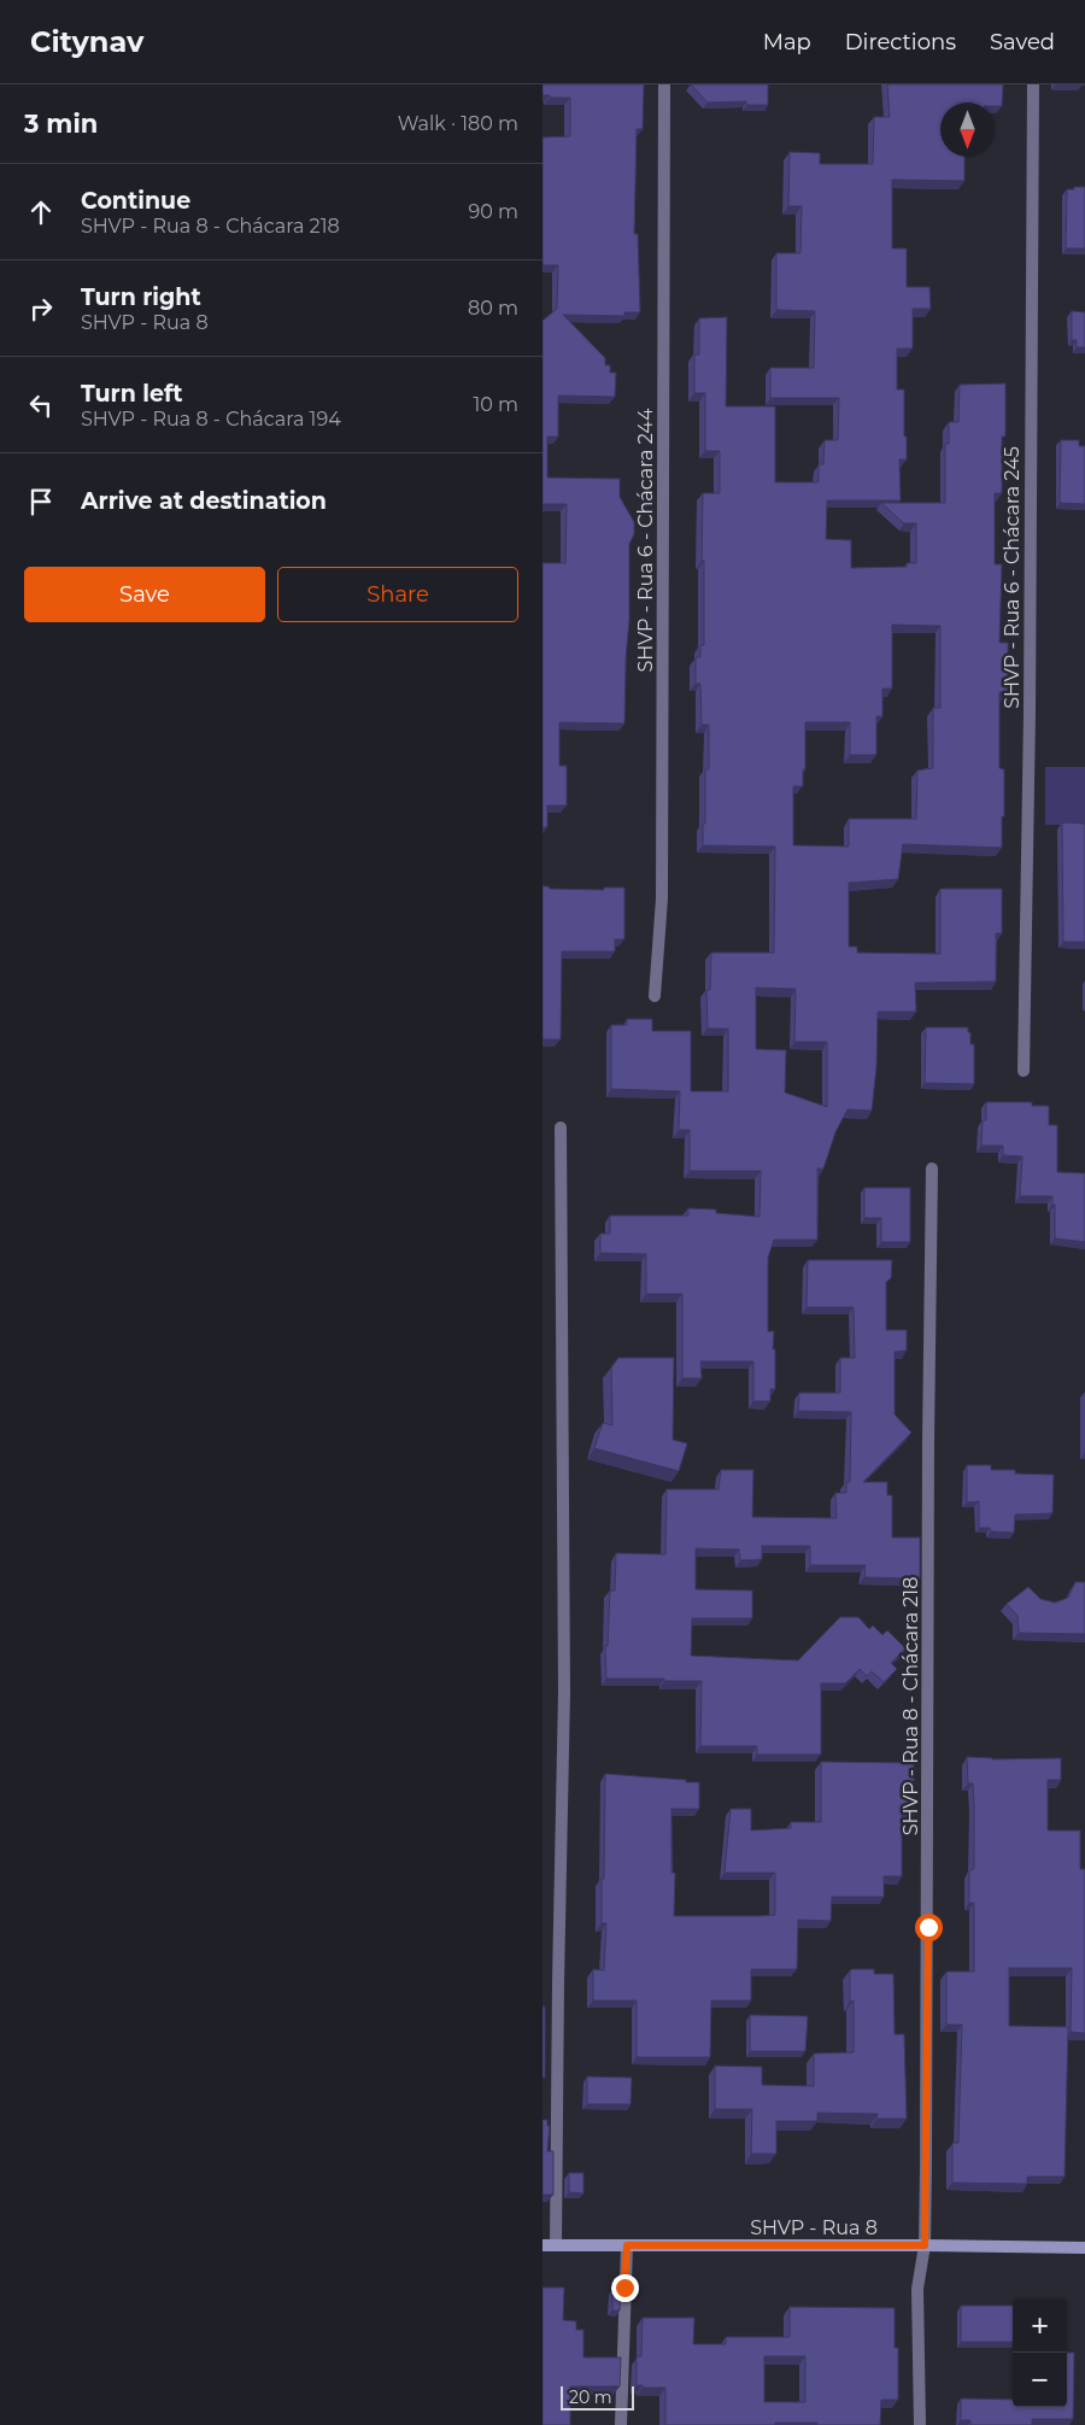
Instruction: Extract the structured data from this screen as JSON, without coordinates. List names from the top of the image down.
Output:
{
  "streets": {
    "street": [
      "SHVP - Rua 6 - Chácara 244",
      "SHVP - Rua 6 - Chácara 245",
      "SHVP - Rua 8 - Chácara 218",
      "SHVP - Rua 8"
    ]
  },
  "crossings": [
    ["SHVP - Rua 8 - Chácara 218", "SHVP - Rua 8"]
  ],
  "scale_bar": "20 m",
  "north": "bottom",
  "page": {
    "header": "Citynav",
    "nav": ["Map", "Directions", "Saved"],
    "heading": ["3 min", "Walk · 180 m"],
    "list": [
      ["Continue", "SHVP - Rua 8 - Chácara 218", "90 m"],
      ["Turn right", "SHVP - Rua 8", "80 m"],
      ["Turn left", "SHVP - Rua 8 - Chácara 194", "10 m"],
      "Arrive at destination"
    ],
    "buttons": ["Save", "Share"],
    "map_buttons": ["+", "−"],
    "scale": "20 m"
  }
}
